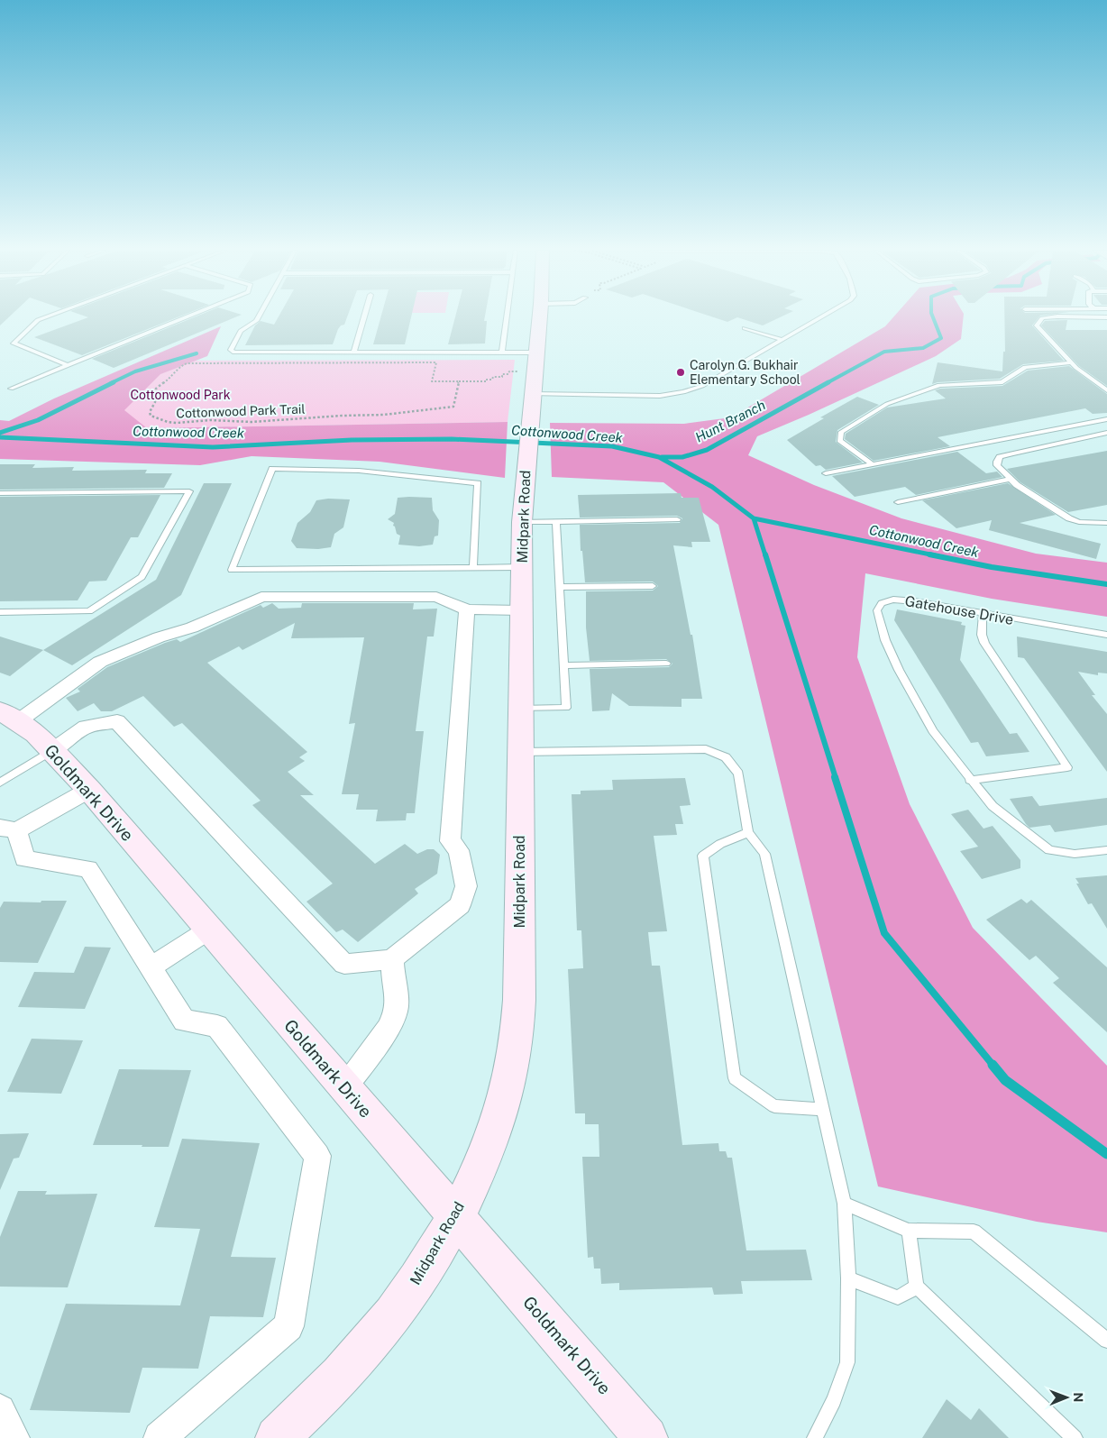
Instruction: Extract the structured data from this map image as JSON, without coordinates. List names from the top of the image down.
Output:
{
  "streets": {
    "street": ["Midpark Road", "Goldmark Drive"],
    "lane": ["Gatehouse Drive"],
    "path": ["Cottonwood Park Trail"]
  },
  "crossings": [
    ["Midpark Road", "Goldmark Drive"]
  ],
  "water": ["Hunt Branch", "Cottonwood Creek"],
  "parks": ["Cottonwood Park"],
  "places": ["Carolyn G. Bukhair Elementary School"],
  "north": "right"
}
